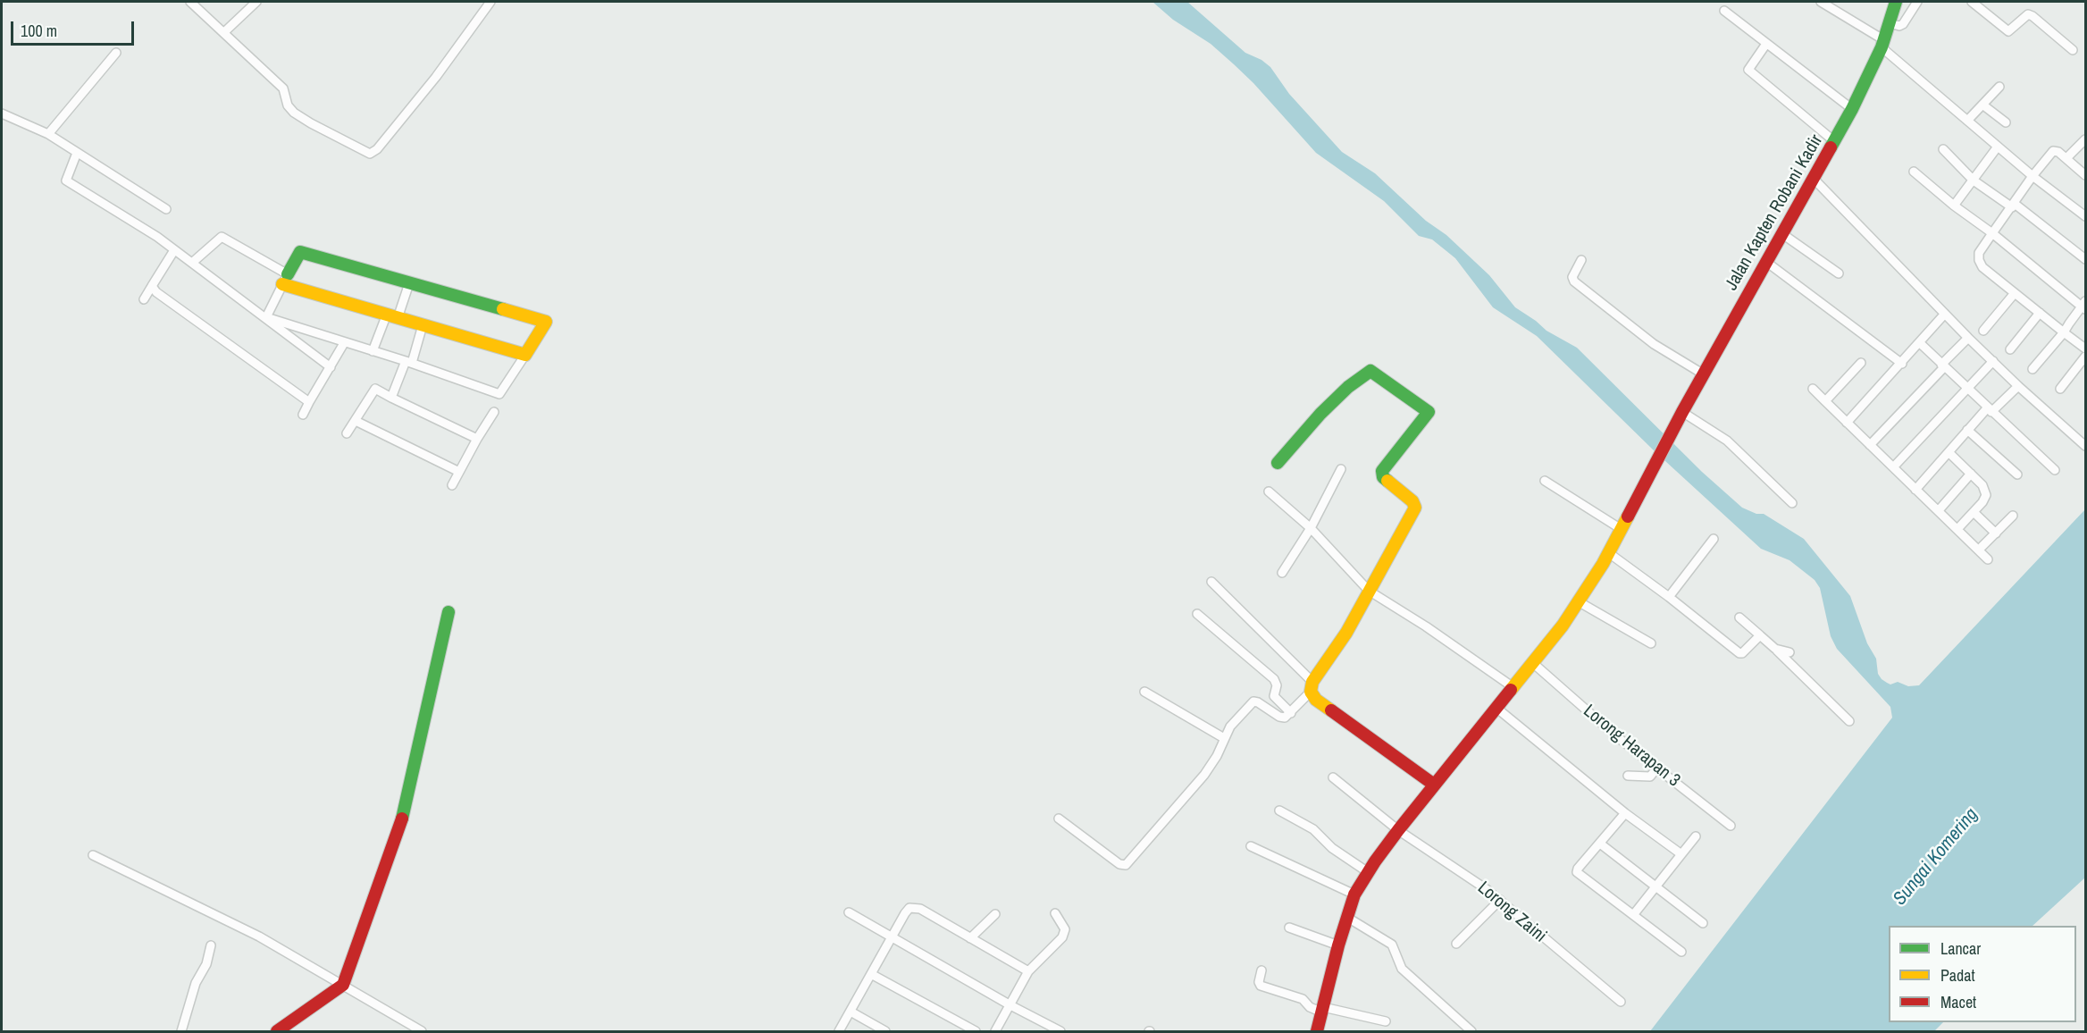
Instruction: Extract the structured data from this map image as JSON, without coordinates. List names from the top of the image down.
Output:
{
  "streets": {
    "street": ["Jalan Kapten Robani Kadir", "Lorong Harapan 3", "Lorong Zaini"]
  },
  "crossings": [
    ["Jalan Kapten Robani Kadir", "Lorong Harapan 3"],
    ["Jalan Kapten Robani Kadir", "Lorong Zaini"]
  ],
  "water": ["Sungai Komering"],
  "legend": ["Lancar", "Padat", "Macet"],
  "scale_bar": "100 m"
}
